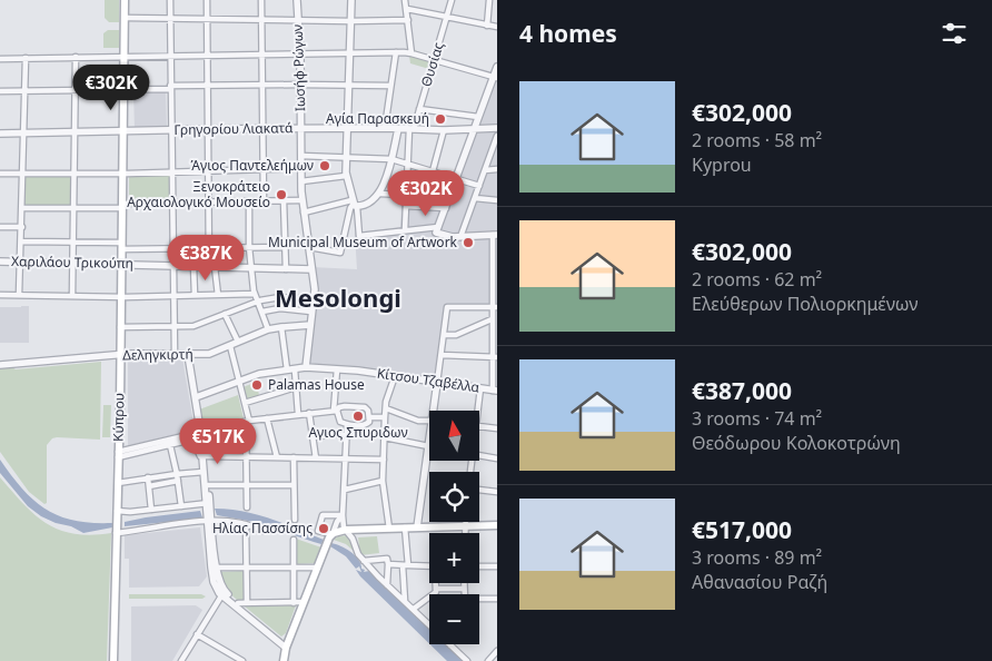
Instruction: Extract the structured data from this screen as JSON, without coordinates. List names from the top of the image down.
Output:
{
  "streets": {
    "main road": ["Κύπρου"],
    "street": [
      "Θυσίας",
      "Ιωσήφ Ρώγων",
      "Γρηγορίου Λιακατά",
      "Χαριλάου Τρικούπη",
      "Δεληγκιρτή",
      "Κίτσου Τζαβέλλα"
    ]
  },
  "crossings": [
    ["Θυσίας", "Γρηγορίου Λιακατά"],
    ["Ιωσήφ Ρώγων", "Γρηγορίου Λιακατά"],
    ["Ιωσήφ Ρώγων", "Χαριλάου Τρικούπη"],
    ["Ιωσήφ Ρώγων", "Δεληγκιρτή"],
    ["Ιωσήφ Ρώγων", "Κίτσου Τζαβέλλα"],
    ["Γρηγορίου Λιακατά", "Κύπρου"],
    ["Χαριλάου Τρικούπη", "Κύπρου"],
    ["Δεληγκιρτή", "Κύπρου"]
  ],
  "districts": ["Mesolongi"],
  "places": [
    "Αγία Παρασκευή",
    "Άγιος Παντελεήμων",
    "Ξενοκράτειο Αρχαιολογικό Μουσείο",
    "Municipal Museum of Artwork",
    "Palamas House",
    "Αγιος Σπυριδων",
    "Ηλίας Πασσίσης"
  ],
  "north": "top",
  "page": {
    "heading": "4 homes",
    "price": [
      "€302K",
      "€302K",
      "€387K",
      "€517K"
    ],
    "list": [
      {
        "name": "€302,000",
        "note": "2 rooms · 58 m² · Kyprou"
      },
      {
        "name": "€302,000",
        "note": "2 rooms · 62 m² · Ελεύθερων Πολιορκημένων"
      },
      {
        "name": "€387,000",
        "note": "3 rooms · 74 m² · Θεόδωρου Κολοκοτρώνη"
      },
      {
        "name": "€517,000",
        "note": "3 rooms · 89 m² · Αθανασίου Ραζή"
      }
    ],
    "map_buttons": ["+", "−"]
  }
}
